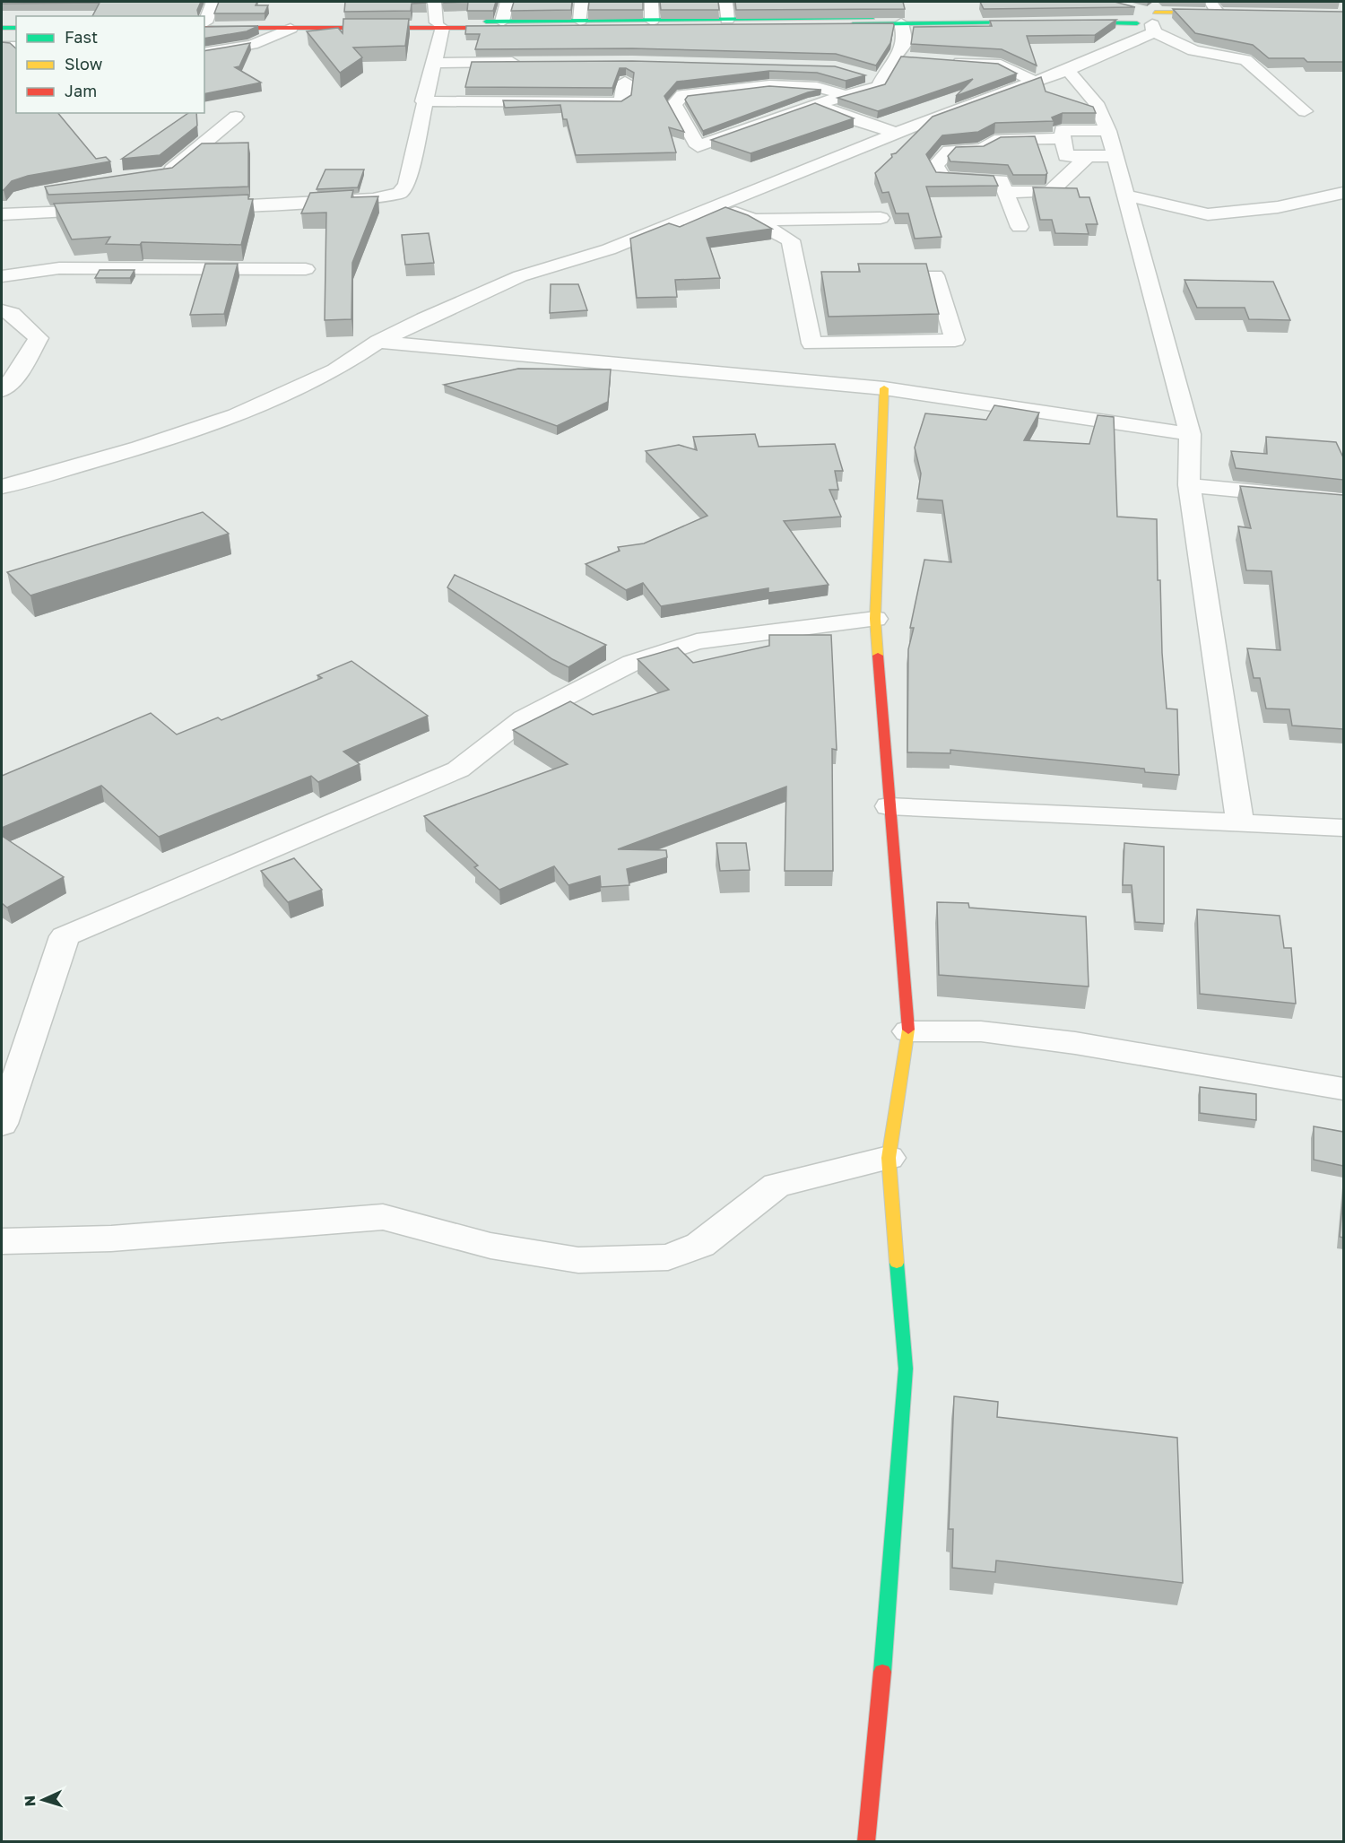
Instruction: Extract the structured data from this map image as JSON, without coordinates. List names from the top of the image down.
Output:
{
  "legend": ["Fast", "Slow", "Jam"],
  "north": "left"
}
